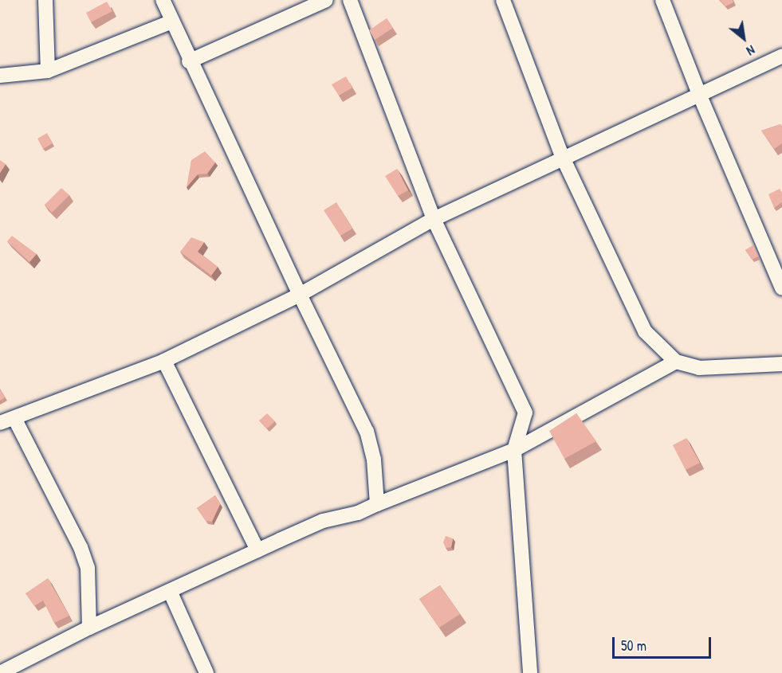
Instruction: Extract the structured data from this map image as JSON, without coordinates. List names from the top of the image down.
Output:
{
  "scale_bar": "50 m",
  "north": "bottom right"
}
